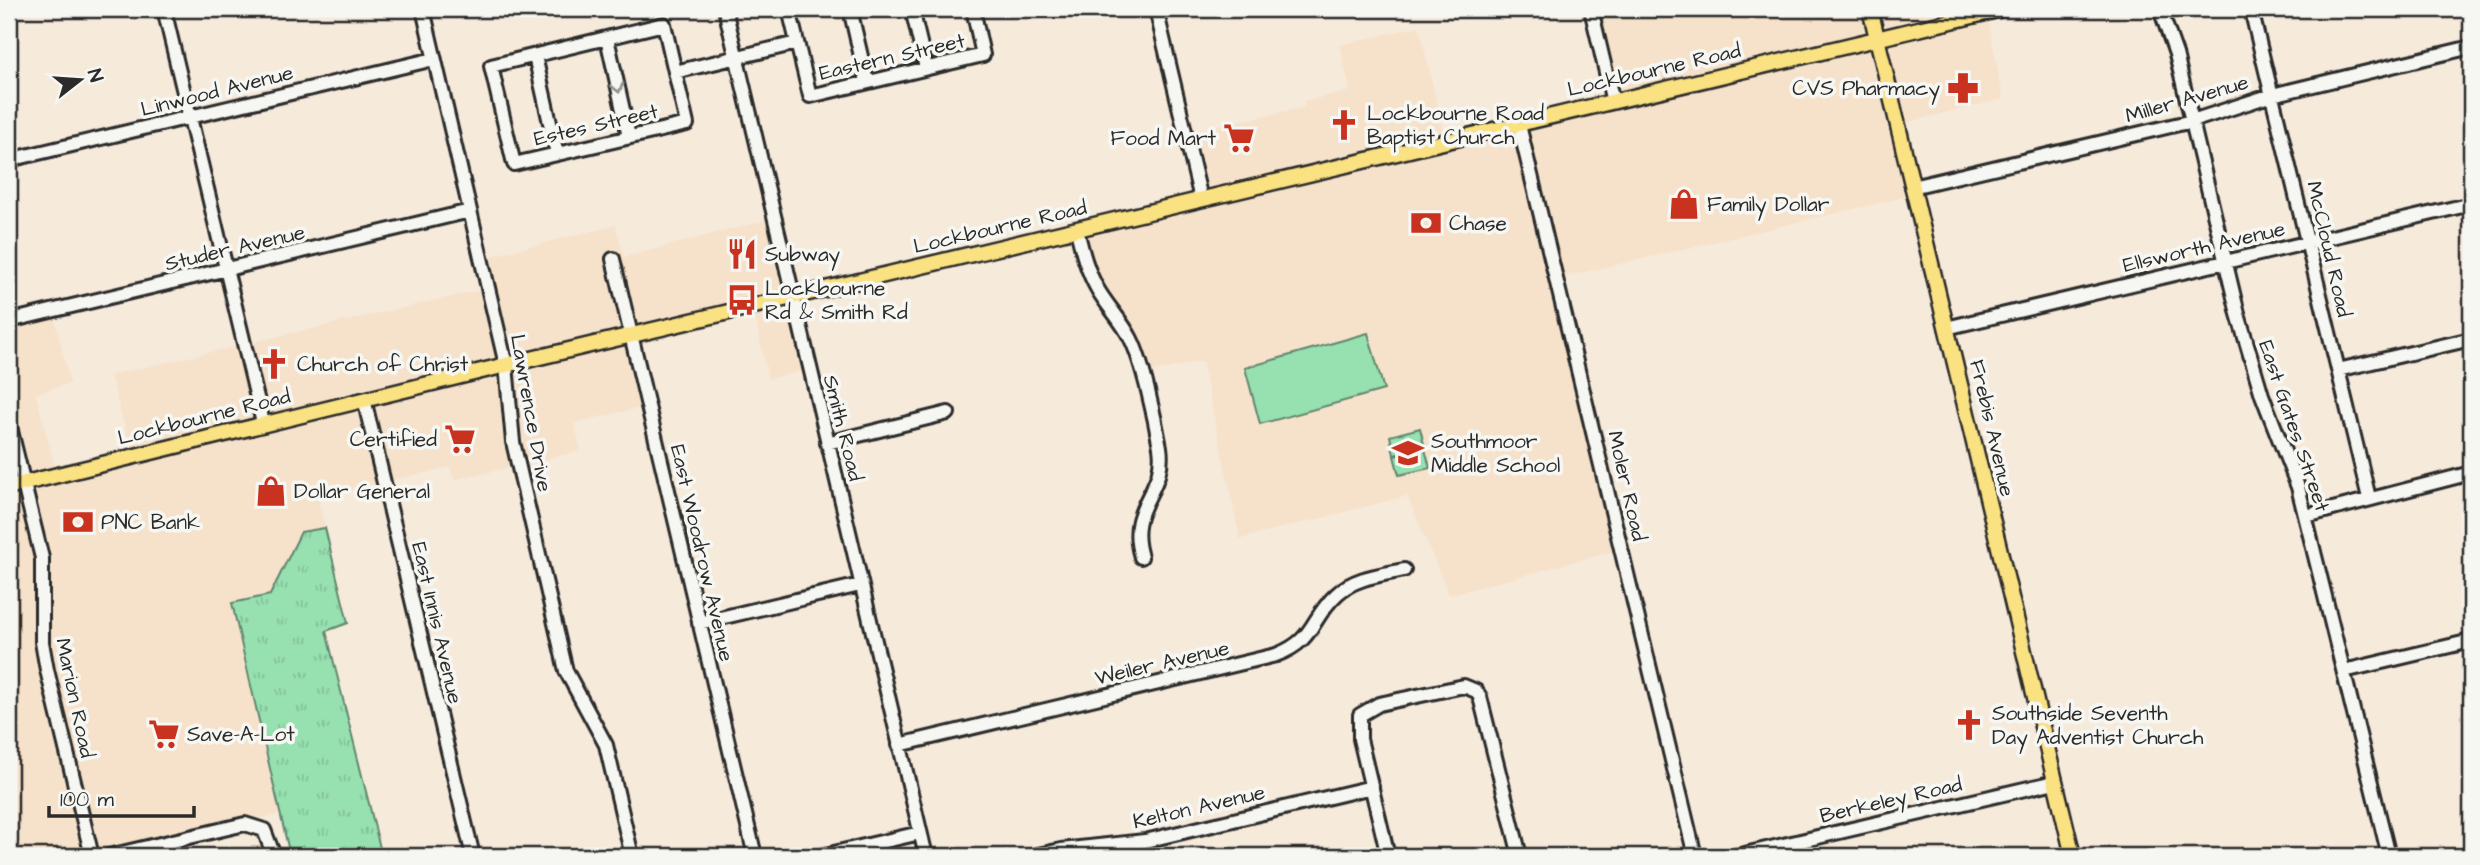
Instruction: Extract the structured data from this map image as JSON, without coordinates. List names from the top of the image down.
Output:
{
  "streets": {
    "main road": ["Lockbourne Road", "Frebis Avenue"],
    "street": [
      "Eastern Street",
      "Linwood Avenue",
      "Miller Avenue",
      "Estes Street",
      "Ellsworth Avenue",
      "Studer Avenue",
      "McCloud Road",
      "Lawrence Drive",
      "East Gates Street",
      "Smith Road",
      "Moler Road",
      "East Woodrow Avenue",
      "East Innis Avenue",
      "Weiler Avenue",
      "Marion Road",
      "Berkeley Road",
      "Kelton Avenue"
    ]
  },
  "crossings": [
    ["Lockbourne Road", "Lawrence Drive"],
    ["Lockbourne Road", "Smith Road"],
    ["Lockbourne Road", "Frebis Avenue"],
    ["Lockbourne Road", "Moler Road"],
    ["Lockbourne Road", "East Woodrow Avenue"],
    ["Lockbourne Road", "East Innis Avenue"],
    ["Lockbourne Road", "Marion Road"],
    ["Linwood Avenue", "Lawrence Drive"],
    ["Miller Avenue", "McCloud Road"],
    ["Miller Avenue", "East Gates Street"],
    ["Miller Avenue", "Frebis Avenue"],
    ["Ellsworth Avenue", "McCloud Road"],
    ["Ellsworth Avenue", "East Gates Street"],
    ["Ellsworth Avenue", "Frebis Avenue"],
    ["Studer Avenue", "Lawrence Drive"],
    ["Smith Road", "Weiler Avenue"],
    ["Frebis Avenue", "Berkeley Road"]
  ],
  "places": {
    "pharmacy": ["CVS Pharmacy"],
    "church": ["Lockbourne Road Baptist Church", "Church of Christ", "Southside Seventh Day Adventist Church"],
    "supermarket": ["Food Mart", "Certified", "Save-A-Lot"],
    "shop": ["Family Dollar", "Dollar General"],
    "bank": ["Chase", "PNC Bank"],
    "restaurant": ["Subway"],
    "bus stop": ["Lockbourne Rd & Smith Rd"],
    "school or university": ["Southmoor Middle School"]
  },
  "scale_bar": "100 m",
  "north": "right"
}
